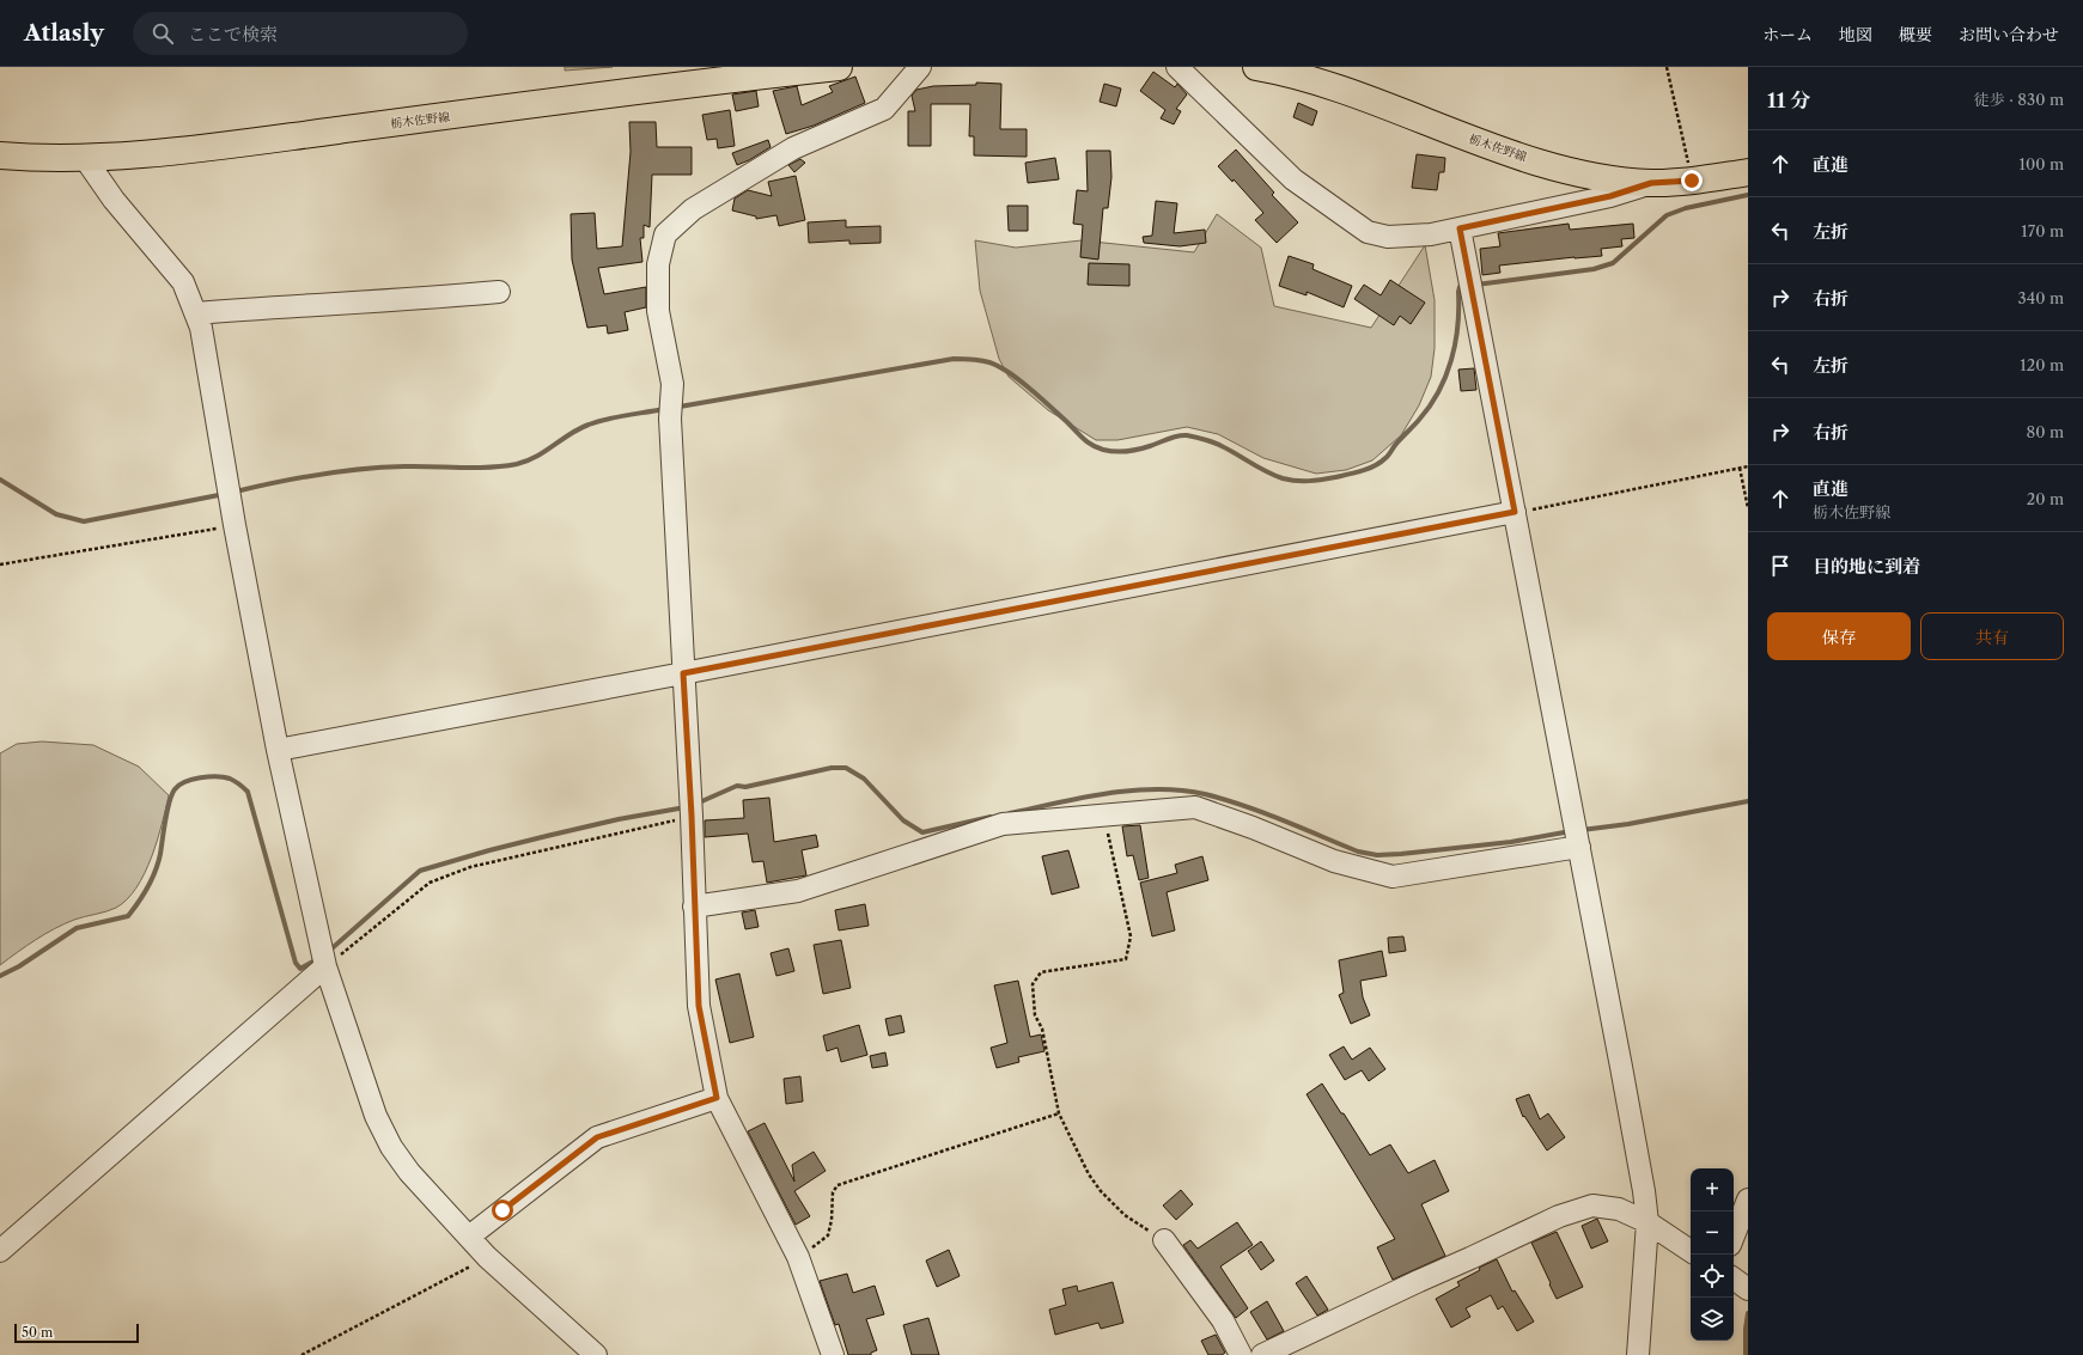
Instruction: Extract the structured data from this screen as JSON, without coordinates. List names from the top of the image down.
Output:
{
  "streets": {
    "main road": ["栃木佐野線"]
  },
  "scale_bar": "50 m",
  "page": {
    "header": "Atlasly",
    "search": "ここで検索",
    "nav": [
      "ホーム",
      "地図",
      "概要",
      "お問い合わせ"
    ],
    "heading": ["11 分", "徒歩 · 830 m"],
    "list": [
      ["直進", "100 m"],
      ["左折", "170 m"],
      ["右折", "340 m"],
      ["左折", "120 m"],
      ["右折", "80 m"],
      ["直進", "栃木佐野線", "20 m"],
      "目的地に到着"
    ],
    "buttons": ["保存", "共有"],
    "map_buttons": ["+", "−"],
    "scale": "50 m"
  }
}
